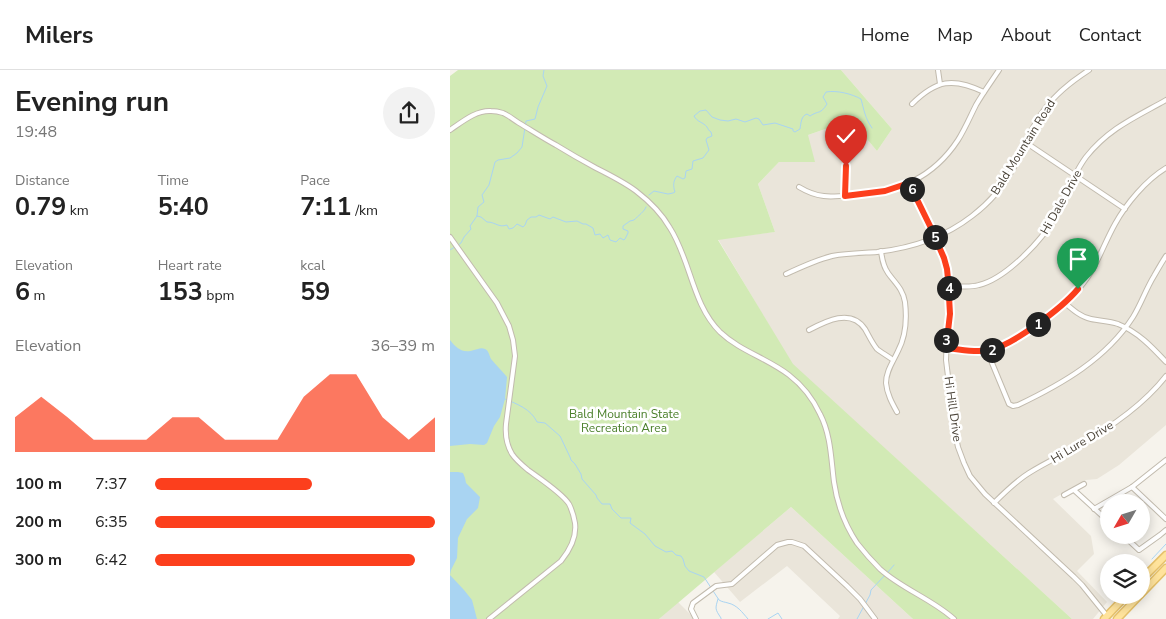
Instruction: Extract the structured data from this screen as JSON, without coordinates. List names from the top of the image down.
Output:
{
  "streets": {
    "street": [
      "Bald Mountain Road",
      "Hi Dale Drive",
      "Hi Hill Drive",
      "Hi Lure Drive"
    ]
  },
  "crossings": [
    ["Bald Mountain Road", "Hi Hill Drive"],
    ["Hi Dale Drive", "Hi Hill Drive"],
    ["Hi Hill Drive", "Hi Lure Drive"]
  ],
  "parks": ["Bald Mountain State Recreation Area"],
  "north": "bottom left",
  "page": {
    "header": "Milers",
    "nav": [
      "Home",
      "Map",
      "About",
      "Contact"
    ],
    "heading": ["Evening run", "19:48"],
    "stats": [
      ["Distance", "0.79 km"],
      ["Time", "5:40"],
      ["Pace", "7:11 /km"],
      ["Elevation", "6 m"],
      ["Heart rate", "153 bpm"],
      ["kcal", "59"]
    ],
    "pins": [
      "6",
      "5",
      "4",
      "1",
      "3",
      "2"
    ],
    "chart": ["Elevation", "36–39 m"],
    "list": [
      {
        "name": "100 m",
        "note": "7:37"
      },
      {
        "name": "200 m",
        "note": "6:35"
      },
      {
        "name": "300 m",
        "note": "6:42"
      }
    ]
  }
}
